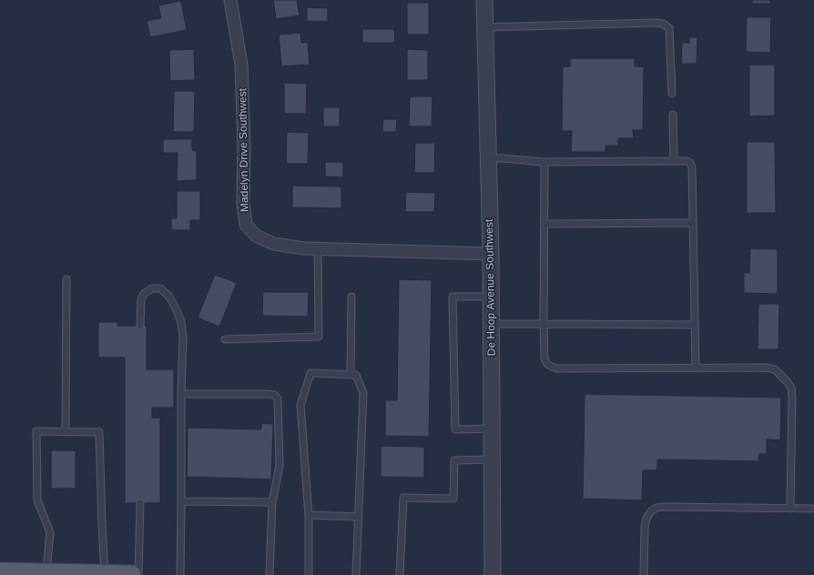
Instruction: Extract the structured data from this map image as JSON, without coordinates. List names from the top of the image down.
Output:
{
  "streets": {
    "street": ["Madelyn Drive Southwest", "De Hoop Avenue Southwest"]
  },
  "crossings": [
    ["Madelyn Drive Southwest", "De Hoop Avenue Southwest"]
  ]
}
